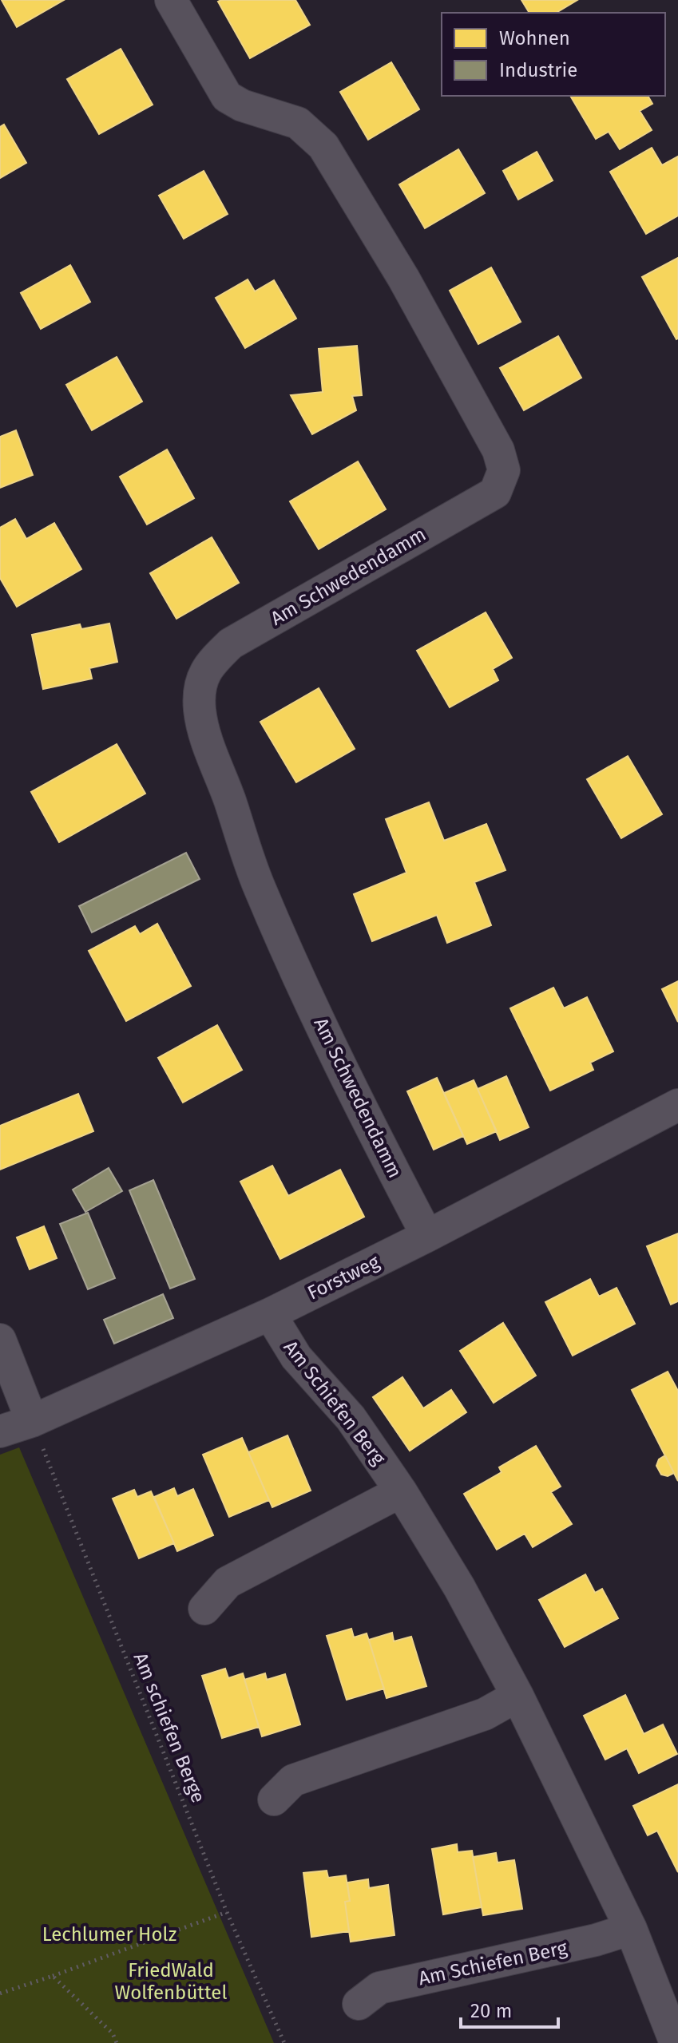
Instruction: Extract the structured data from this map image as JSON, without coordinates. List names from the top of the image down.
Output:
{
  "streets": {
    "street": ["Am Schwedendamm", "Forstweg", "Am Schiefen Berg"],
    "path": ["Am schiefen Berge"]
  },
  "crossings": [
    ["Am Schwedendamm", "Forstweg"],
    ["Forstweg", "Am Schiefen Berg"],
    ["Forstweg", "Am schiefen Berge"]
  ],
  "parks": ["Lechlumer Holz", "FriedWald Wolfenbüttel"],
  "legend": ["Wohnen", "Industrie"],
  "scale_bar": "20 m"
}
